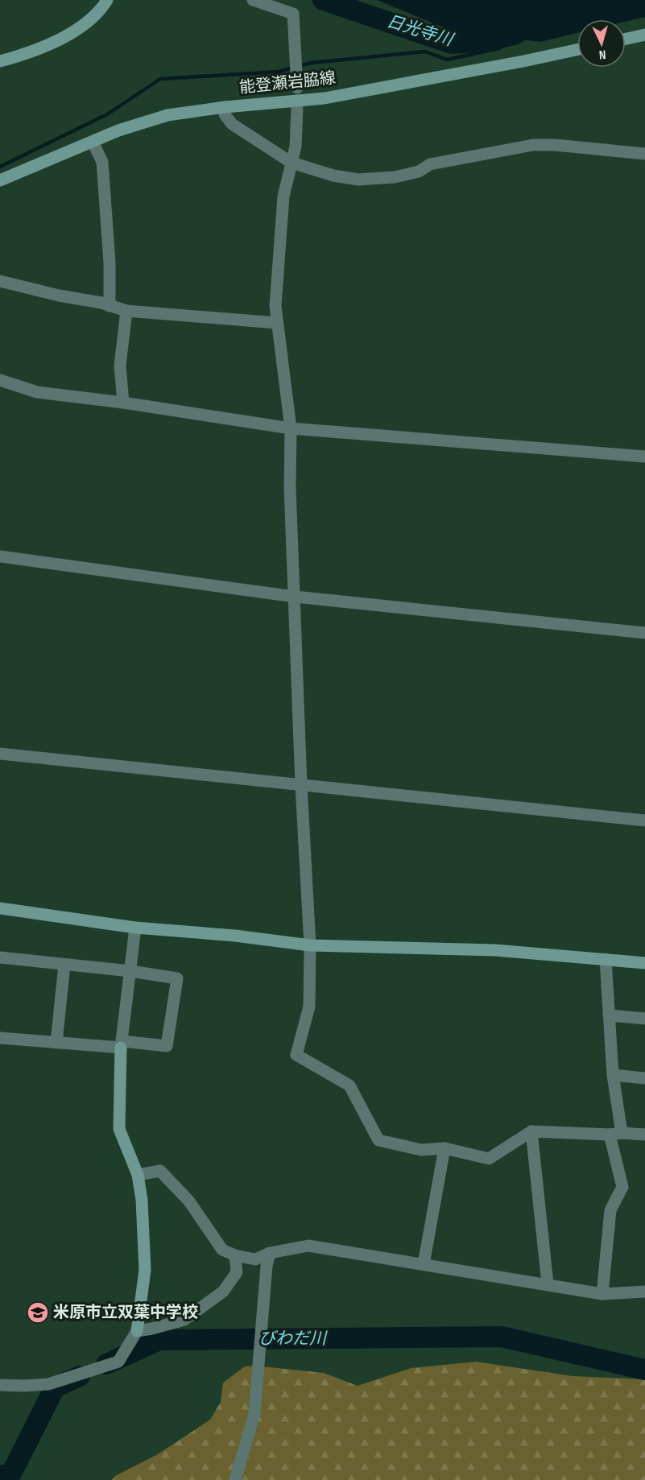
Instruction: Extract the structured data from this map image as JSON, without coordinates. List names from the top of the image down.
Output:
{
  "streets": {
    "street": ["能登瀬岩脇線"]
  },
  "water": ["日光寺川", "びわだ川"],
  "places": {
    "school or university": ["米原市立双葉中学校"]
  },
  "north": "bottom"
}
